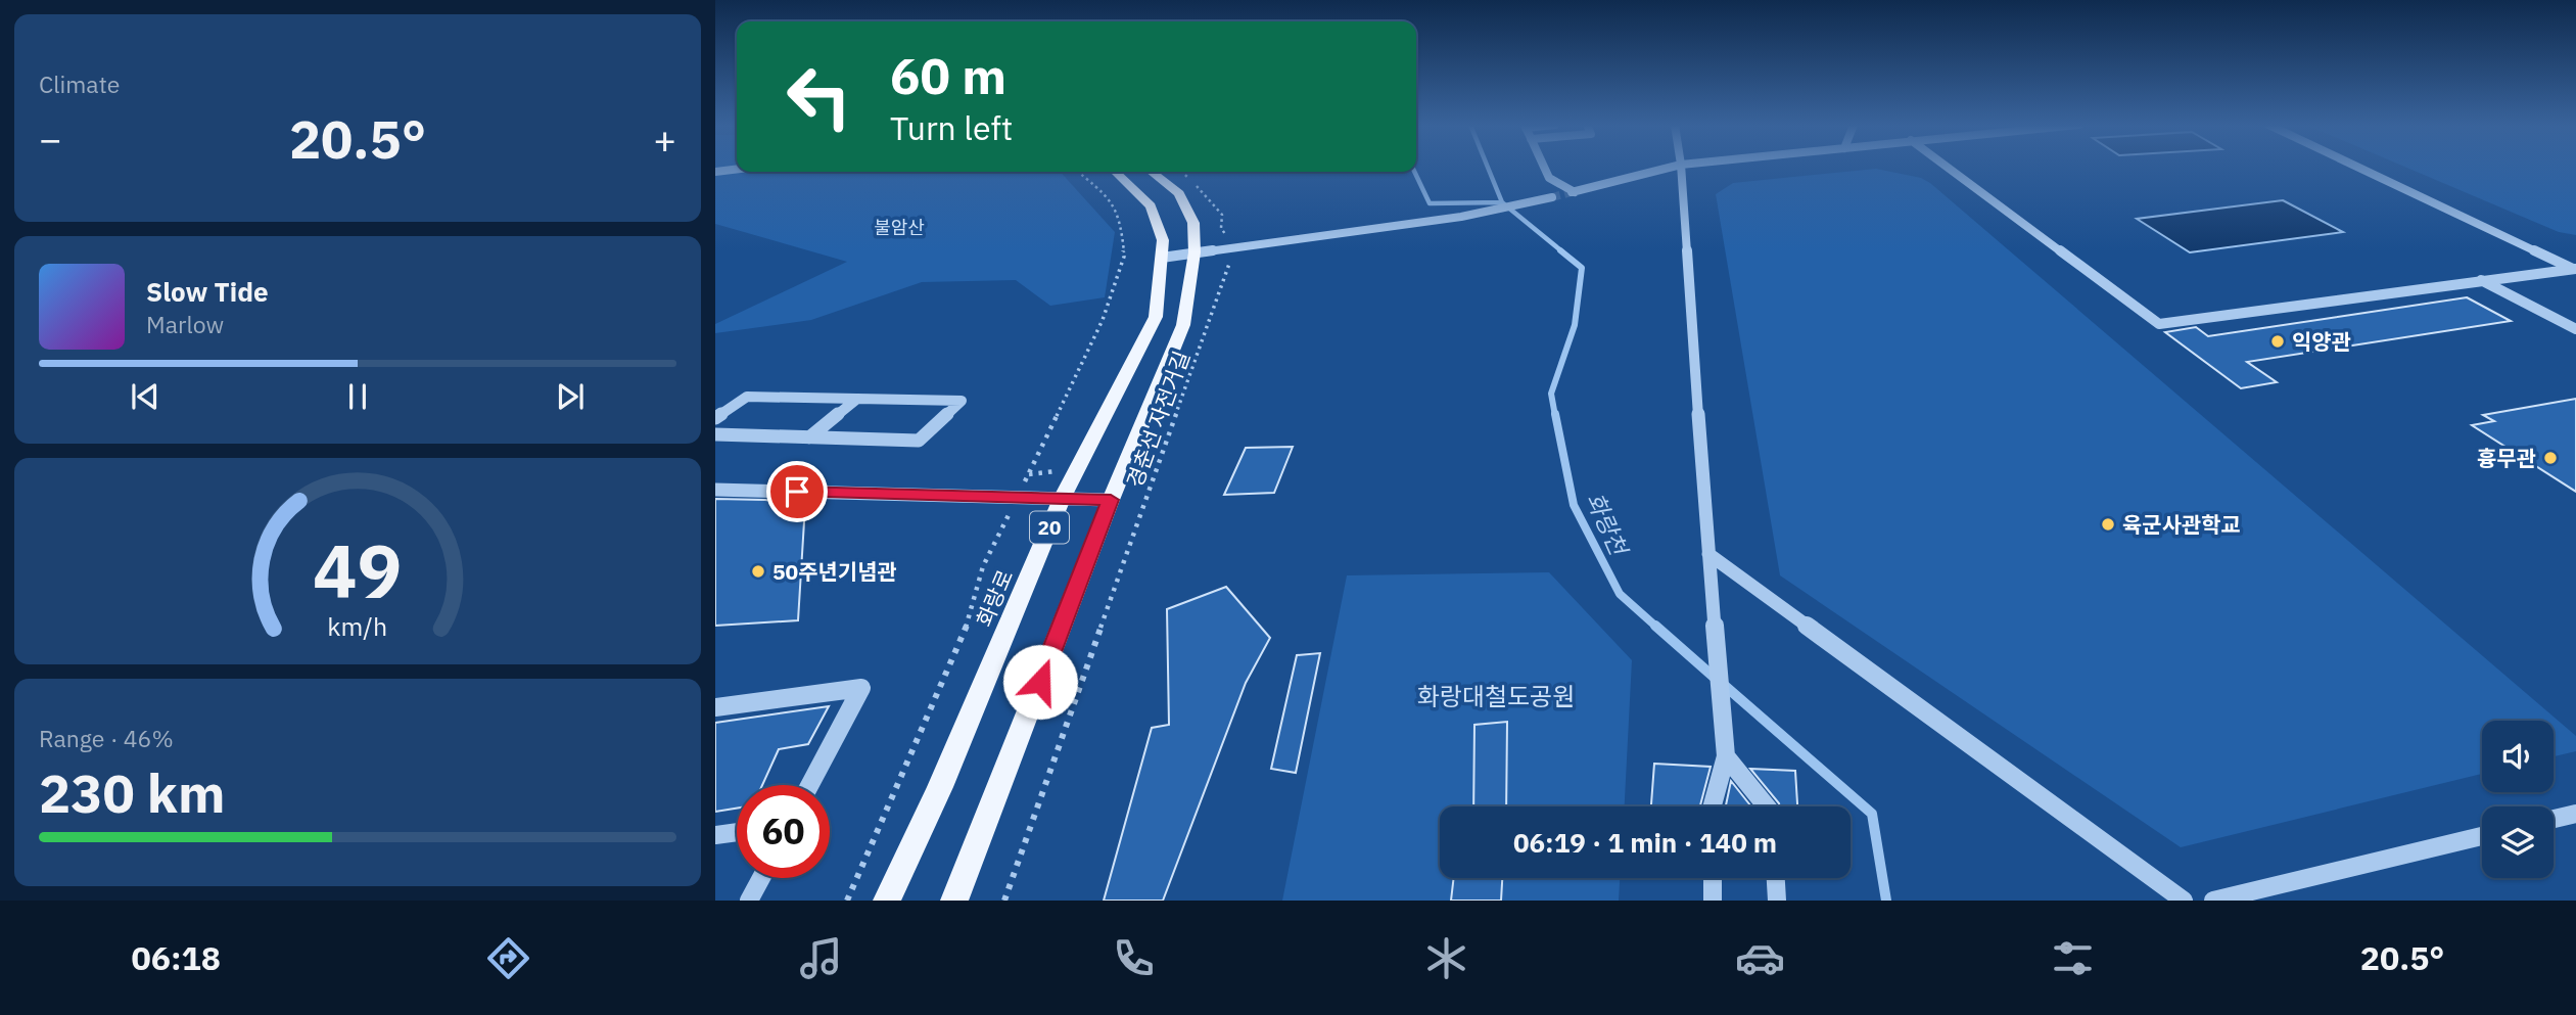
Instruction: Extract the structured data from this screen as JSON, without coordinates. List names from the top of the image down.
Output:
{
  "streets": {
    "main road": ["20", "화랑로"],
    "path": ["경춘선 자전거길"]
  },
  "water": ["화랑천"],
  "parks": ["불암산", "화랑대철도공원"],
  "places": [
    "익양관",
    "흉무관",
    "육군사관학교",
    "50주년기념관"
  ],
  "page": {
    "tile": [
      "Climate",
      ["Range · 46%", "230 km"]
    ],
    "turn": ["60 m", "Turn left"],
    "heat": ["−", "20.5°", "+"],
    "song": ["Slow Tide", "Marlow"],
    "limit": "60",
    "trip": "06:19 · 1 min · 140 m",
    "tabs": ["06:18", "20.5°"],
    "gauge": ["49", "km/h"]
  }
}
